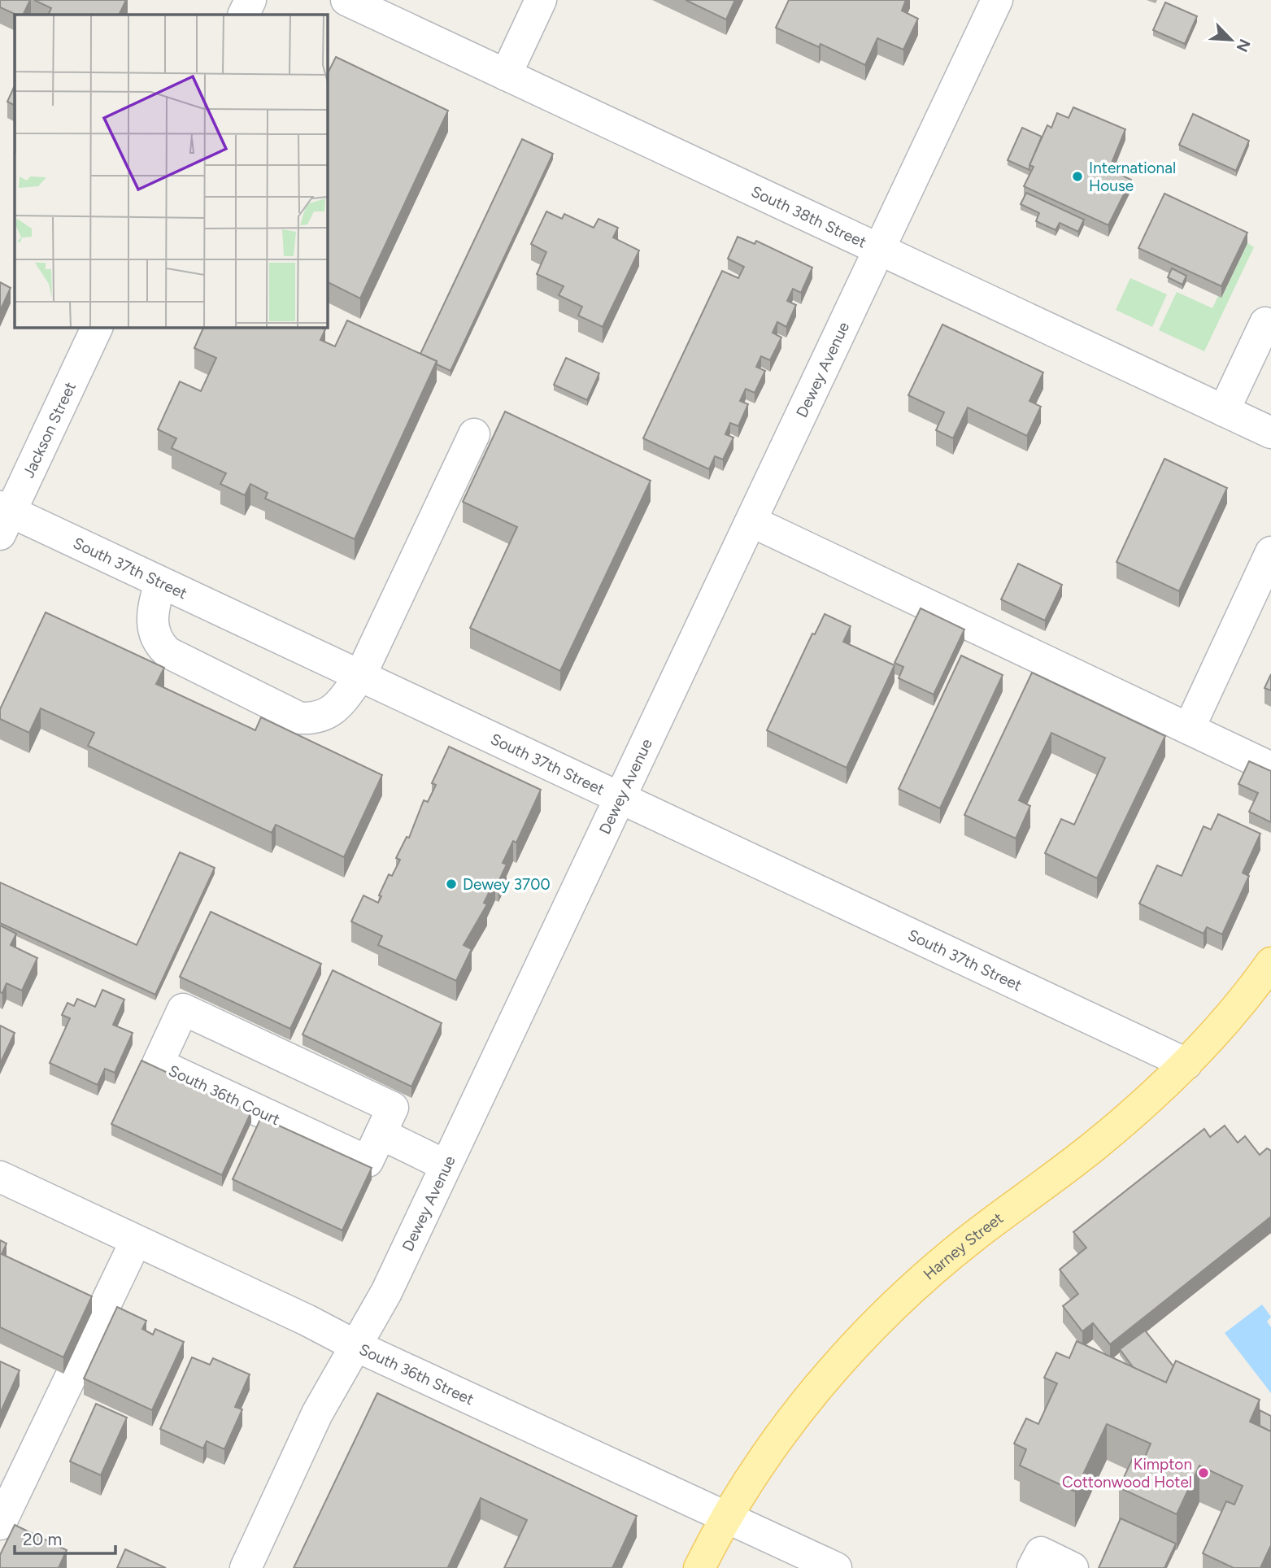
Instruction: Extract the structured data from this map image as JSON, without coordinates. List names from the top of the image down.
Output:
{
  "streets": {
    "main road": ["Harney Street"],
    "street": [
      "South 38th Street",
      "Dewey Avenue",
      "Jackson Street",
      "South 37th Street",
      "South 36th Court",
      "South 36th Street"
    ]
  },
  "crossings": [
    ["South 38th Street", "Dewey Avenue"],
    ["Dewey Avenue", "South 37th Street"],
    ["Dewey Avenue", "South 36th Street"],
    ["Jackson Street", "South 37th Street"],
    ["South 37th Street", "Harney Street"],
    ["Harney Street", "South 36th Street"]
  ],
  "places": ["International House", "Dewey 3700", "Kimpton Cottonwood Hotel"],
  "scale_bar": "20 m",
  "north": "bottom right"
}
